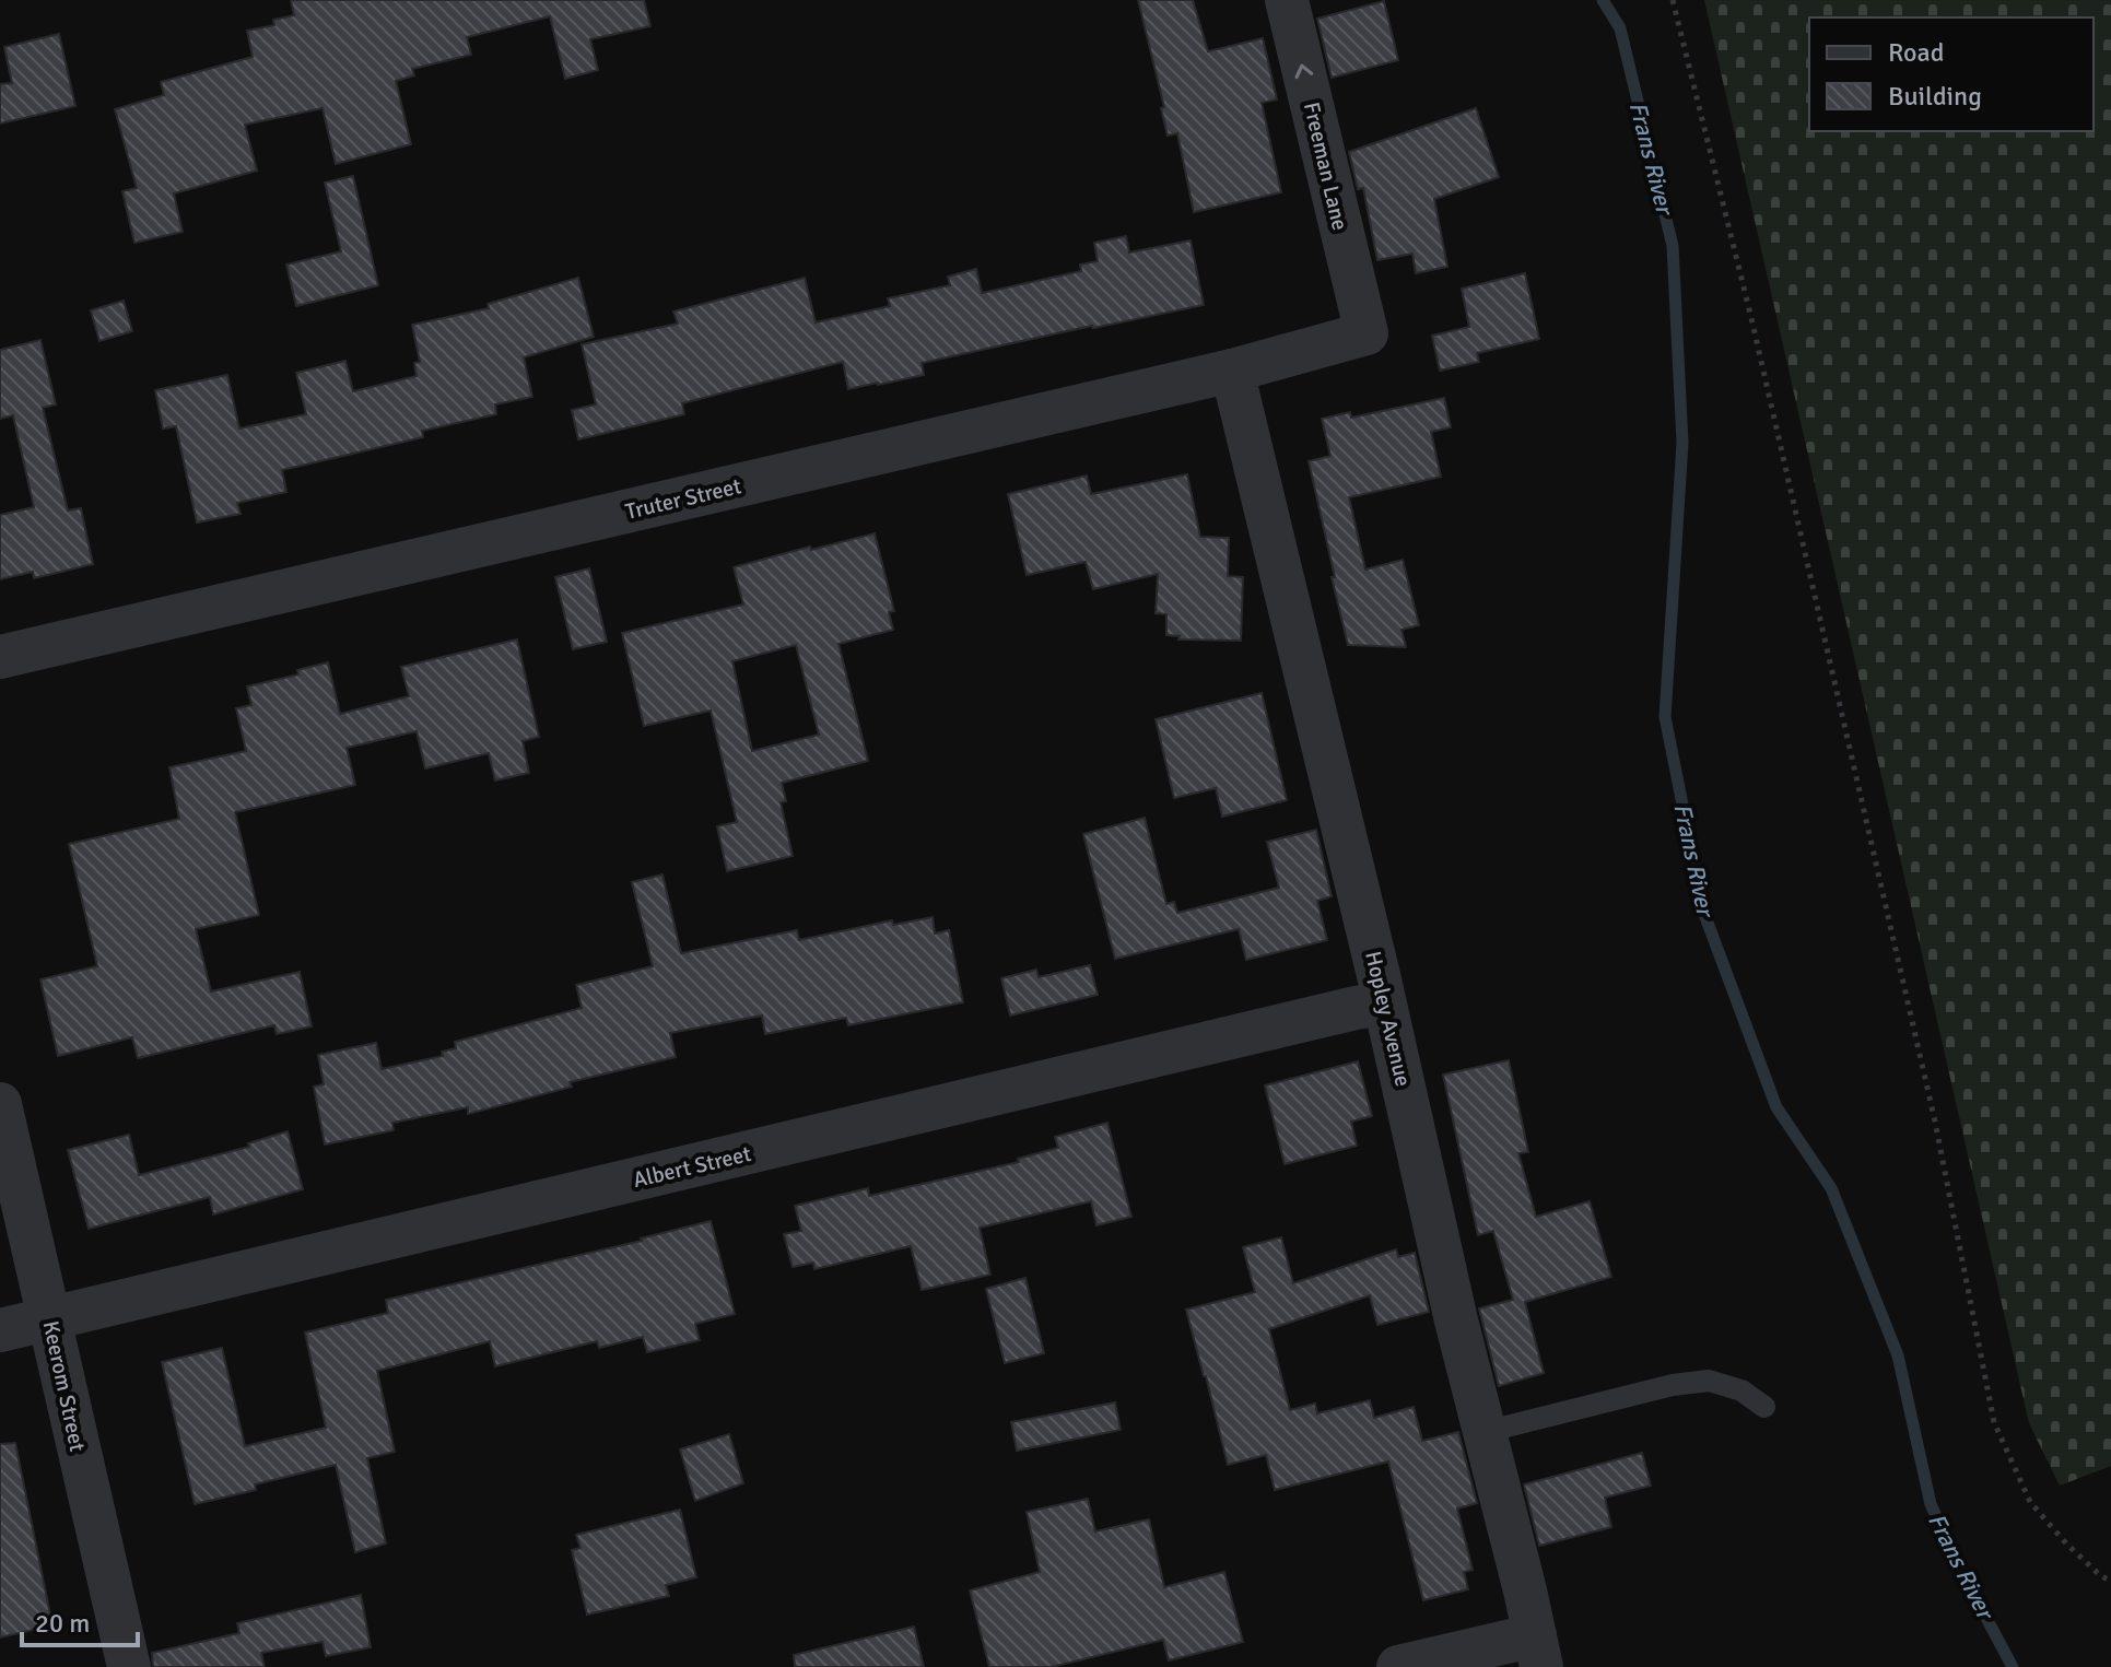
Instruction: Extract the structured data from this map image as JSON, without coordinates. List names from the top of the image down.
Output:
{
  "streets": {
    "street": [
      "Freeman Lane",
      "Truter Street",
      "Hopley Avenue",
      "Albert Street",
      "Keerom Street"
    ]
  },
  "crossings": [
    ["Freeman Lane", "Truter Street"],
    ["Truter Street", "Hopley Avenue"],
    ["Hopley Avenue", "Albert Street"],
    ["Albert Street", "Keerom Street"]
  ],
  "one_way": ["Freeman Lane"],
  "water": ["Frans River"],
  "legend": ["Road", "Building"],
  "scale_bar": "20 m"
}
